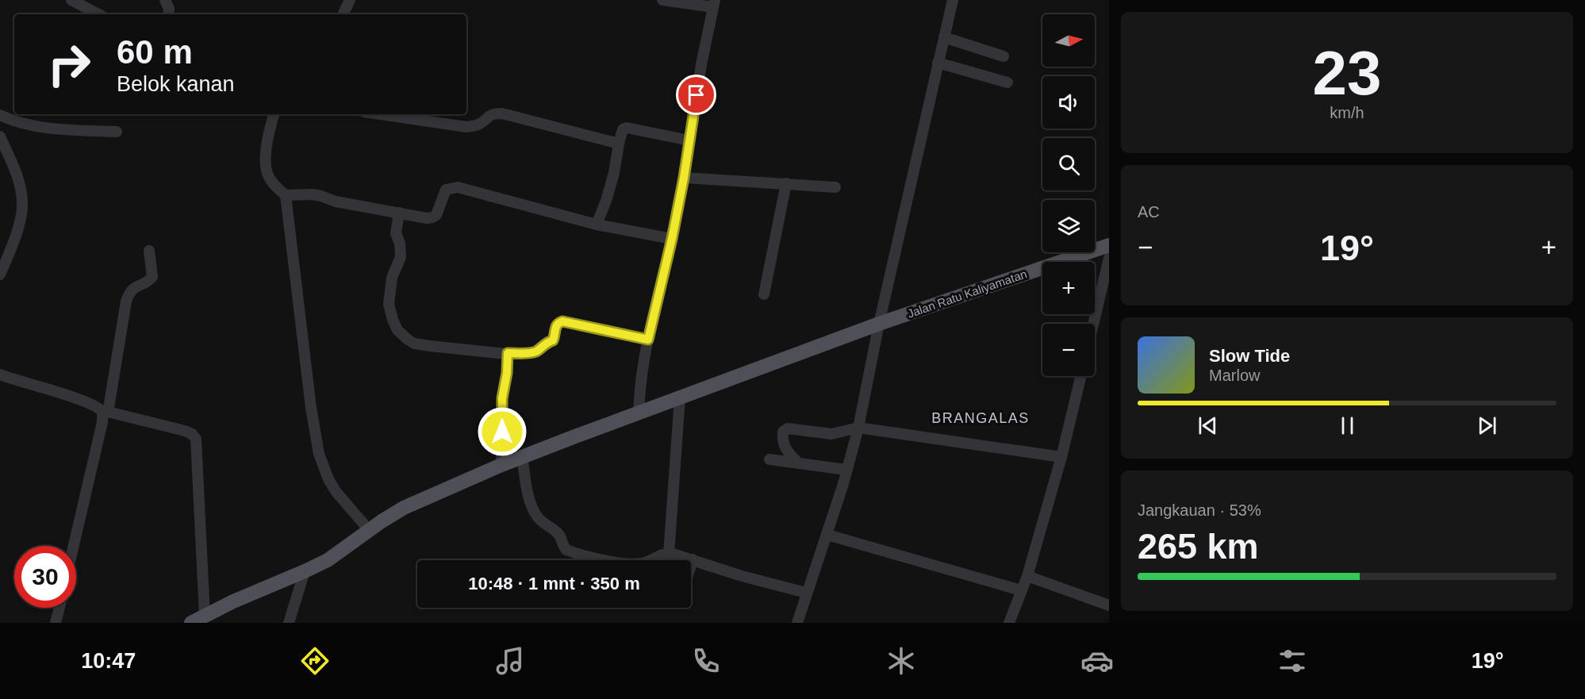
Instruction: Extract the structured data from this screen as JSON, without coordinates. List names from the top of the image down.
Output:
{
  "streets": {
    "main road": ["Jalan Ratu Kaliyamatan"]
  },
  "districts": ["BRANGALAS"],
  "north": "right",
  "page": {
    "tile": [
      ["23", "km/h"],
      "AC",
      ["Jangkauan · 53%", "265 km"]
    ],
    "map_buttons": ["+", "−"],
    "turn": ["60 m", "Belok kanan"],
    "heat": ["−", "19°", "+"],
    "song": ["Slow Tide", "Marlow"],
    "limit": "30",
    "trip": "10:48 · 1 mnt · 350 m",
    "tabs": ["10:47", "19°"]
  }
}
